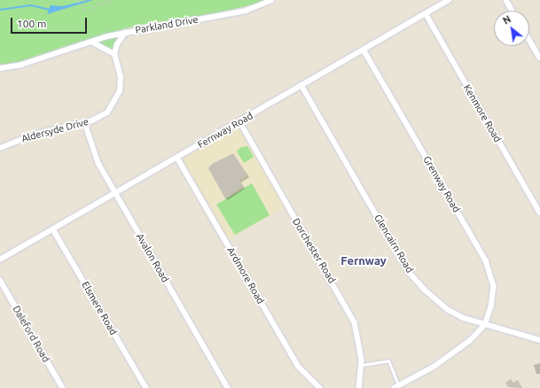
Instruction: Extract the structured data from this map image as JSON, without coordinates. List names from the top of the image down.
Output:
{
  "streets": {
    "street": [
      "Parkland Drive",
      "Kenmore Road",
      "Aldersyde Drive",
      "Fernway Road",
      "Grenway Road",
      "Glencairn Road",
      "Dorchester Road",
      "Avalon Road",
      "Ardmore Road",
      "Elsmere Road",
      "Daleford Road"
    ]
  },
  "crossings": [
    ["Kenmore Road", "Fernway Road"],
    ["Aldersyde Drive", "Avalon Road"],
    ["Fernway Road", "Grenway Road"],
    ["Fernway Road", "Glencairn Road"],
    ["Fernway Road", "Dorchester Road"],
    ["Fernway Road", "Avalon Road"],
    ["Fernway Road", "Ardmore Road"],
    ["Fernway Road", "Elsmere Road"],
    ["Grenway Road", "Glencairn Road"]
  ],
  "districts": ["Fernway"],
  "scale_bar": "100 m",
  "north": "top left"
}
